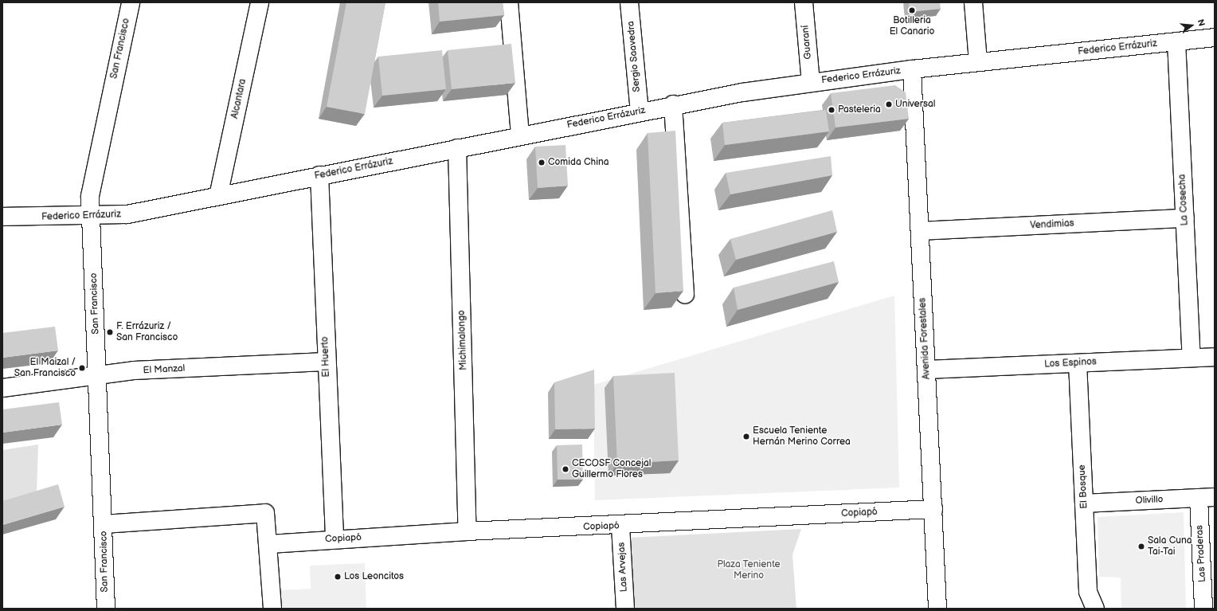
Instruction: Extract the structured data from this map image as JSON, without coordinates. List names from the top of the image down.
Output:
{
  "streets": {
    "street": [
      "Guaraní",
      "Federico Errázuriz",
      "San Francisco",
      "Sergio Saavedra",
      "Alcantara",
      "La Cosecha",
      "Vendimias",
      "Avenida Forestales",
      "Michimalongo",
      "El Huerto",
      "Los Espinos",
      "El Manzal",
      "El Bosque",
      "Olivillo",
      "Copiapó",
      "Las Praderas",
      "Las Arvejas"
    ]
  },
  "crossings": [
    ["Guaraní", "Federico Errázuriz"],
    ["Federico Errázuriz", "San Francisco"],
    ["Federico Errázuriz", "Sergio Saavedra"],
    ["Federico Errázuriz", "Alcantara"],
    ["Federico Errázuriz", "La Cosecha"],
    ["Federico Errázuriz", "Avenida Forestales"],
    ["Federico Errázuriz", "Michimalongo"],
    ["Federico Errázuriz", "El Huerto"],
    ["San Francisco", "El Manzal"],
    ["La Cosecha", "Vendimias"],
    ["La Cosecha", "Los Espinos"],
    ["Vendimias", "Avenida Forestales"],
    ["Avenida Forestales", "Los Espinos"],
    ["Avenida Forestales", "Copiapó"],
    ["Michimalongo", "Copiapó"],
    ["El Huerto", "El Manzal"],
    ["El Huerto", "Copiapó"],
    ["Los Espinos", "El Bosque"],
    ["El Bosque", "Olivillo"],
    ["Olivillo", "Las Praderas"],
    ["Copiapó", "Las Arvejas"]
  ],
  "parks": ["Plaza Teniente Merino"],
  "places": [
    "Botilleria El Canario",
    "Universal",
    "Pasteleria",
    "Comida China",
    "F. Errázuriz / San Francisco",
    "El Maizal / San Francisco",
    "Escuela Teniente Hernán Merino Correa",
    "CECOSF Concejal Guillermo Flores",
    "Sala Cuna Tai-Tai",
    "Los Leoncitos"
  ],
  "north": "right"
}
